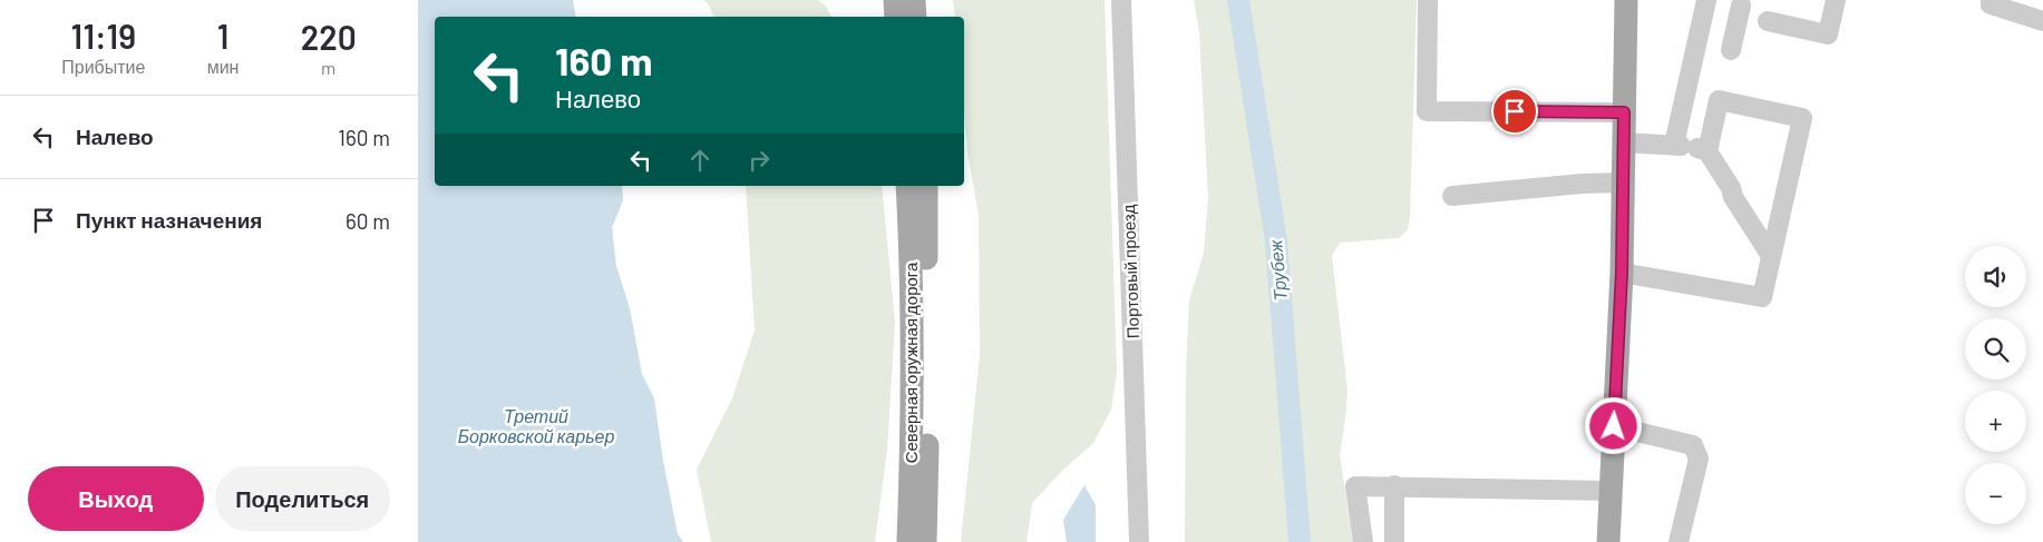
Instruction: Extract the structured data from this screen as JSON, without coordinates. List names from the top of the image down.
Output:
{
  "streets": {
    "main road": ["Северная оружная дорога"],
    "street": ["Портовый проезд"]
  },
  "water": ["Трубеж", "Третий Борковской карьер"],
  "page": {
    "eta": [
      "11:19",
      "Прибытие",
      "1",
      "мин",
      "220",
      "m"
    ],
    "turn": ["160 m", "Налево"],
    "list": [
      {
        "name": "Налево",
        "value": "160 m"
      },
      {
        "name": "Пункт назначения",
        "value": "60 m"
      }
    ],
    "map_buttons": ["+", "−"],
    "buttons": ["Выход", "Поделиться"]
  }
}
